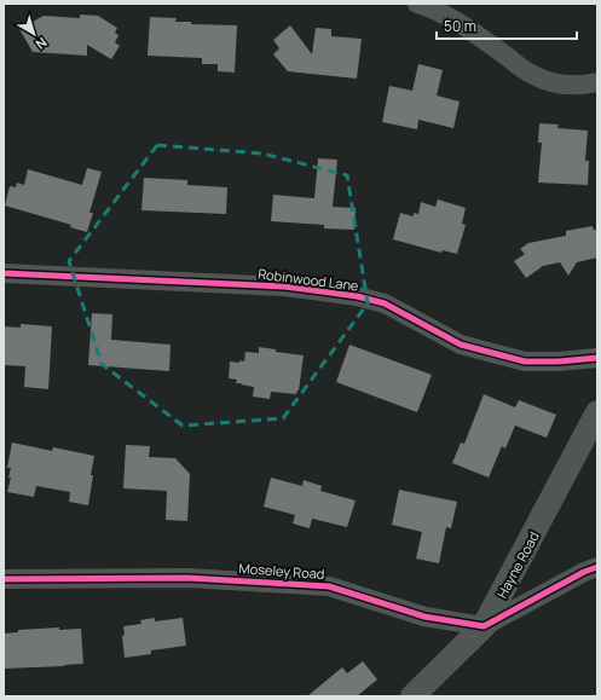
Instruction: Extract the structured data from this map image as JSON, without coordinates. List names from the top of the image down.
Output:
{
  "streets": {
    "street": ["Robinwood Lane", "Hayne Road", "Moseley Road"]
  },
  "crossings": [
    ["Hayne Road", "Moseley Road"]
  ],
  "scale_bar": "50 m",
  "north": "bottom right"
}
